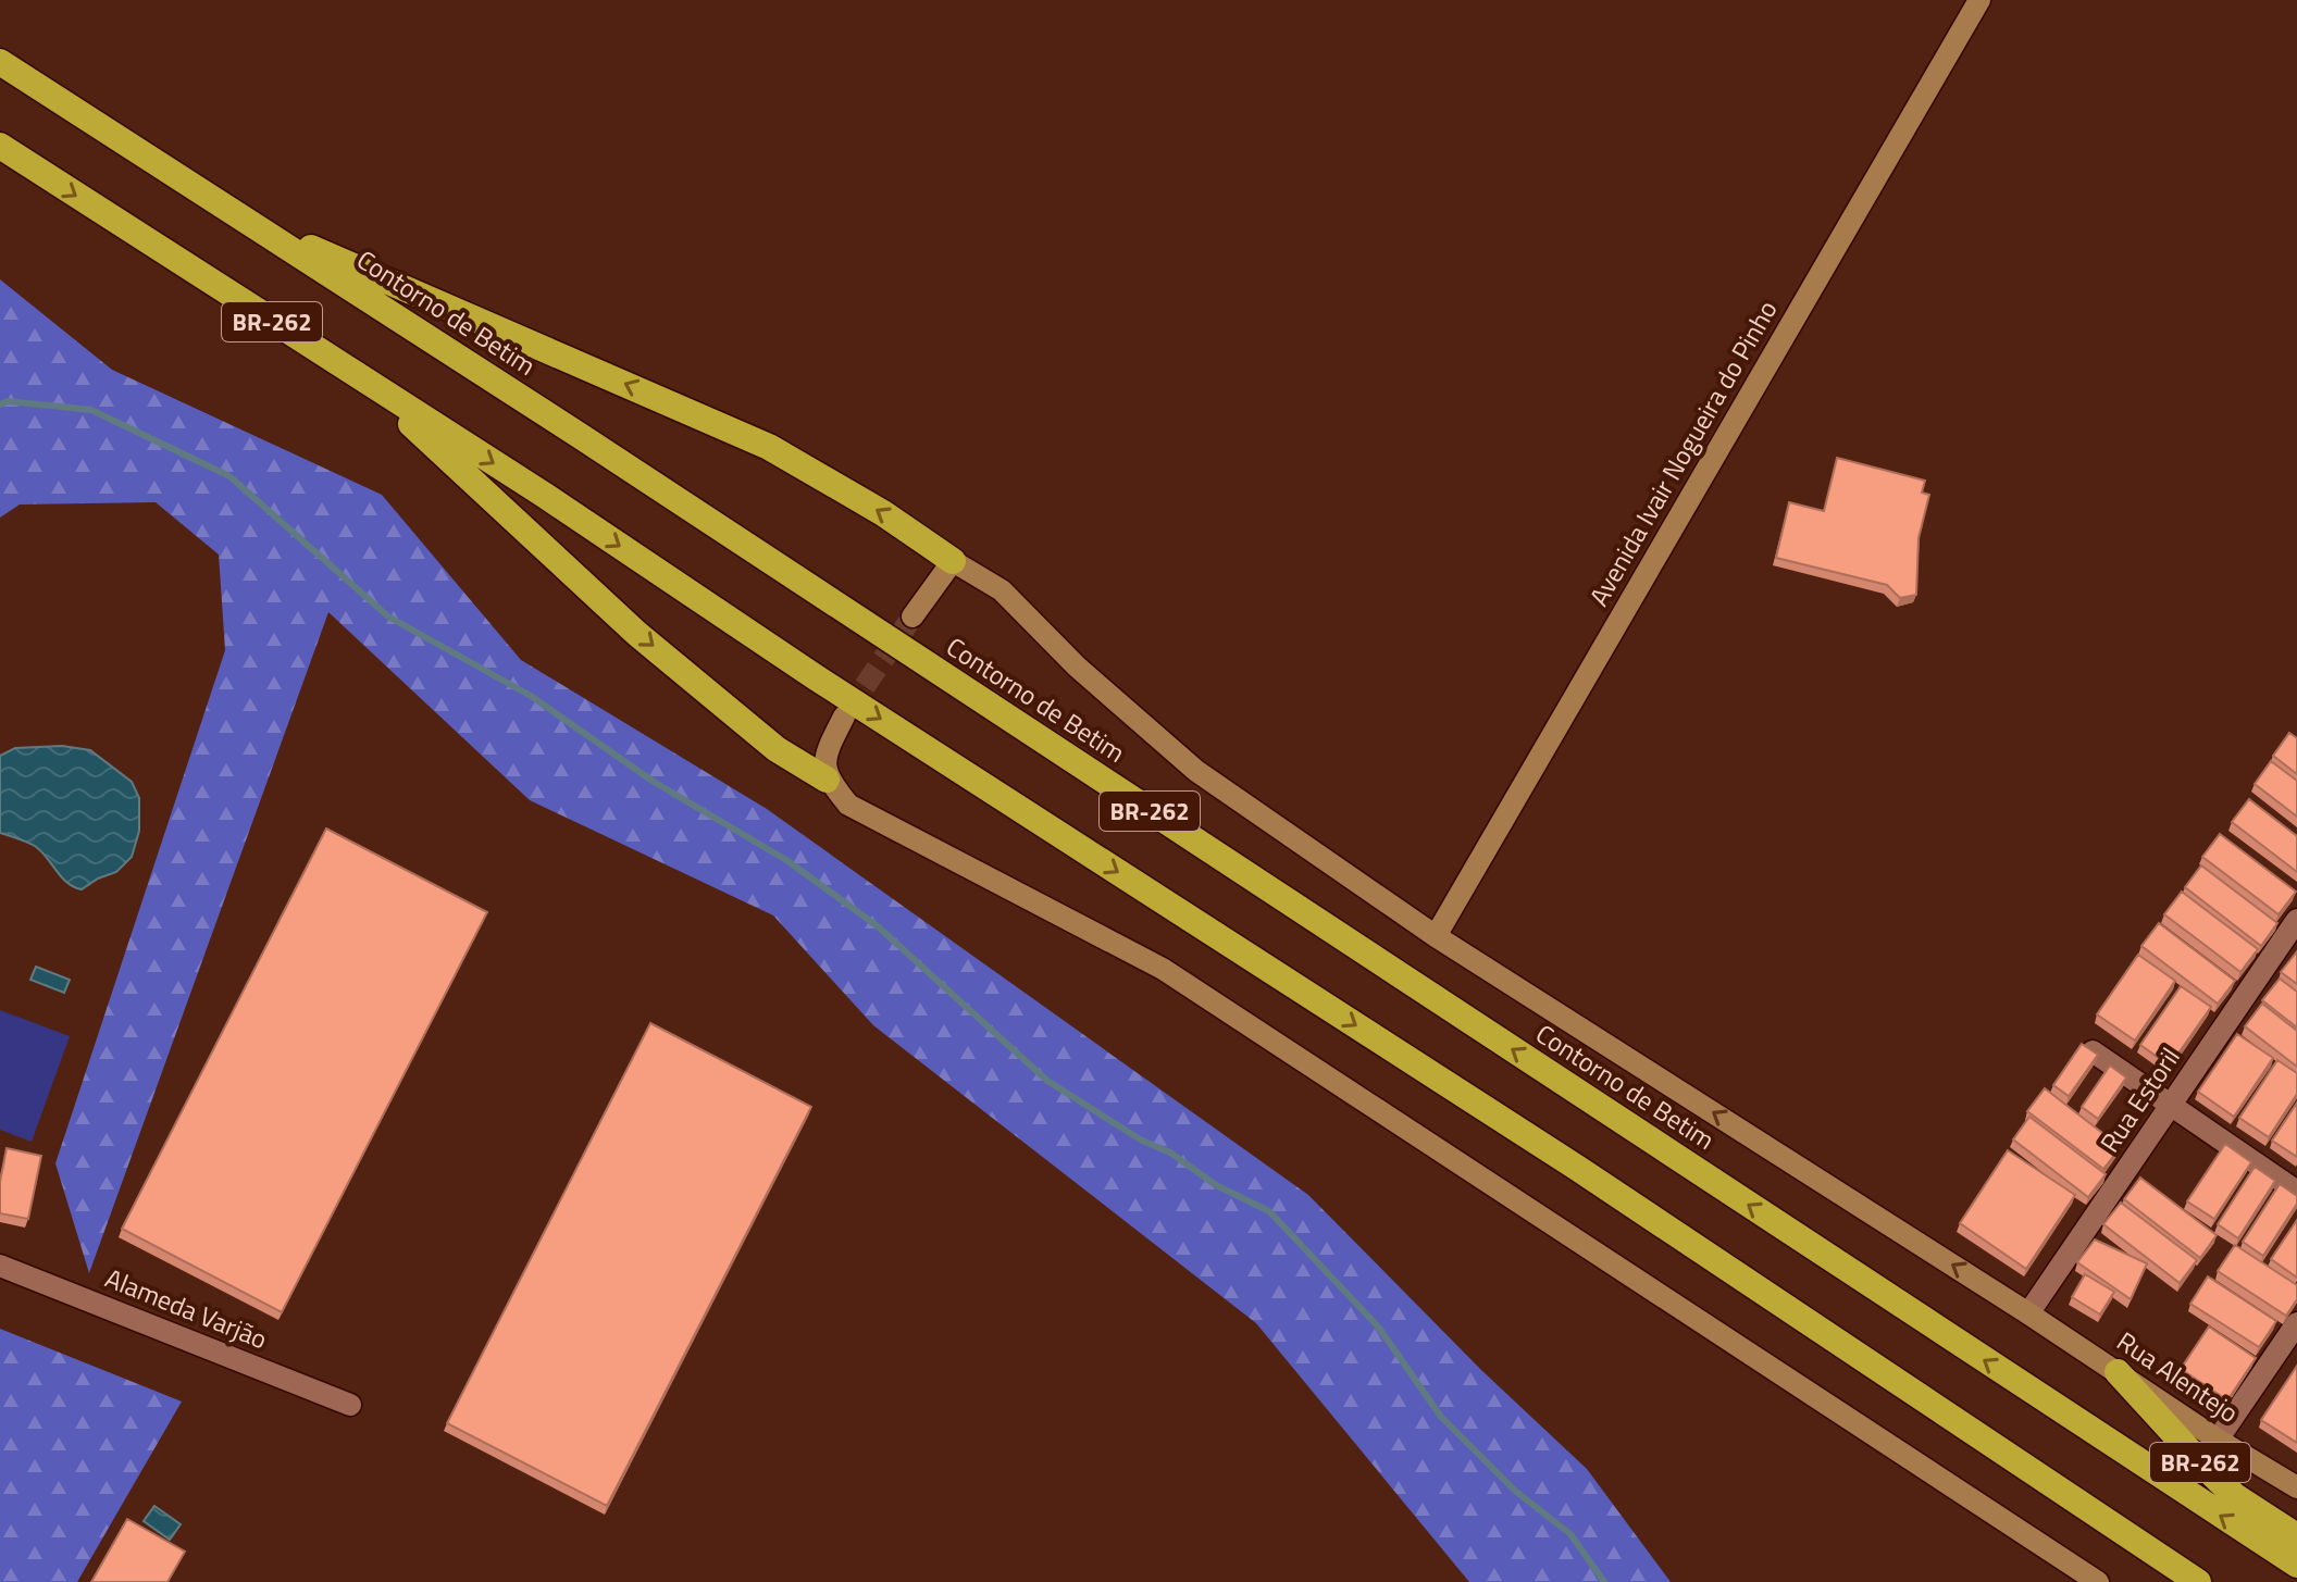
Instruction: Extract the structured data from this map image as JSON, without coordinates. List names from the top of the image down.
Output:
{
  "streets": {
    "highway": ["Contorno de Betim", "BR-262"],
    "street": [
      "Avenida Ivair Nogueira do Pinho",
      "Rua Estoril",
      "Alameda Varjão",
      "Rua Alentejo"
    ]
  },
  "crossings": [
    ["BR-262", "Rua Alentejo"],
    ["Avenida Ivair Nogueira do Pinho", "Rua Alentejo"],
    ["Rua Estoril", "Rua Alentejo"]
  ]
}
